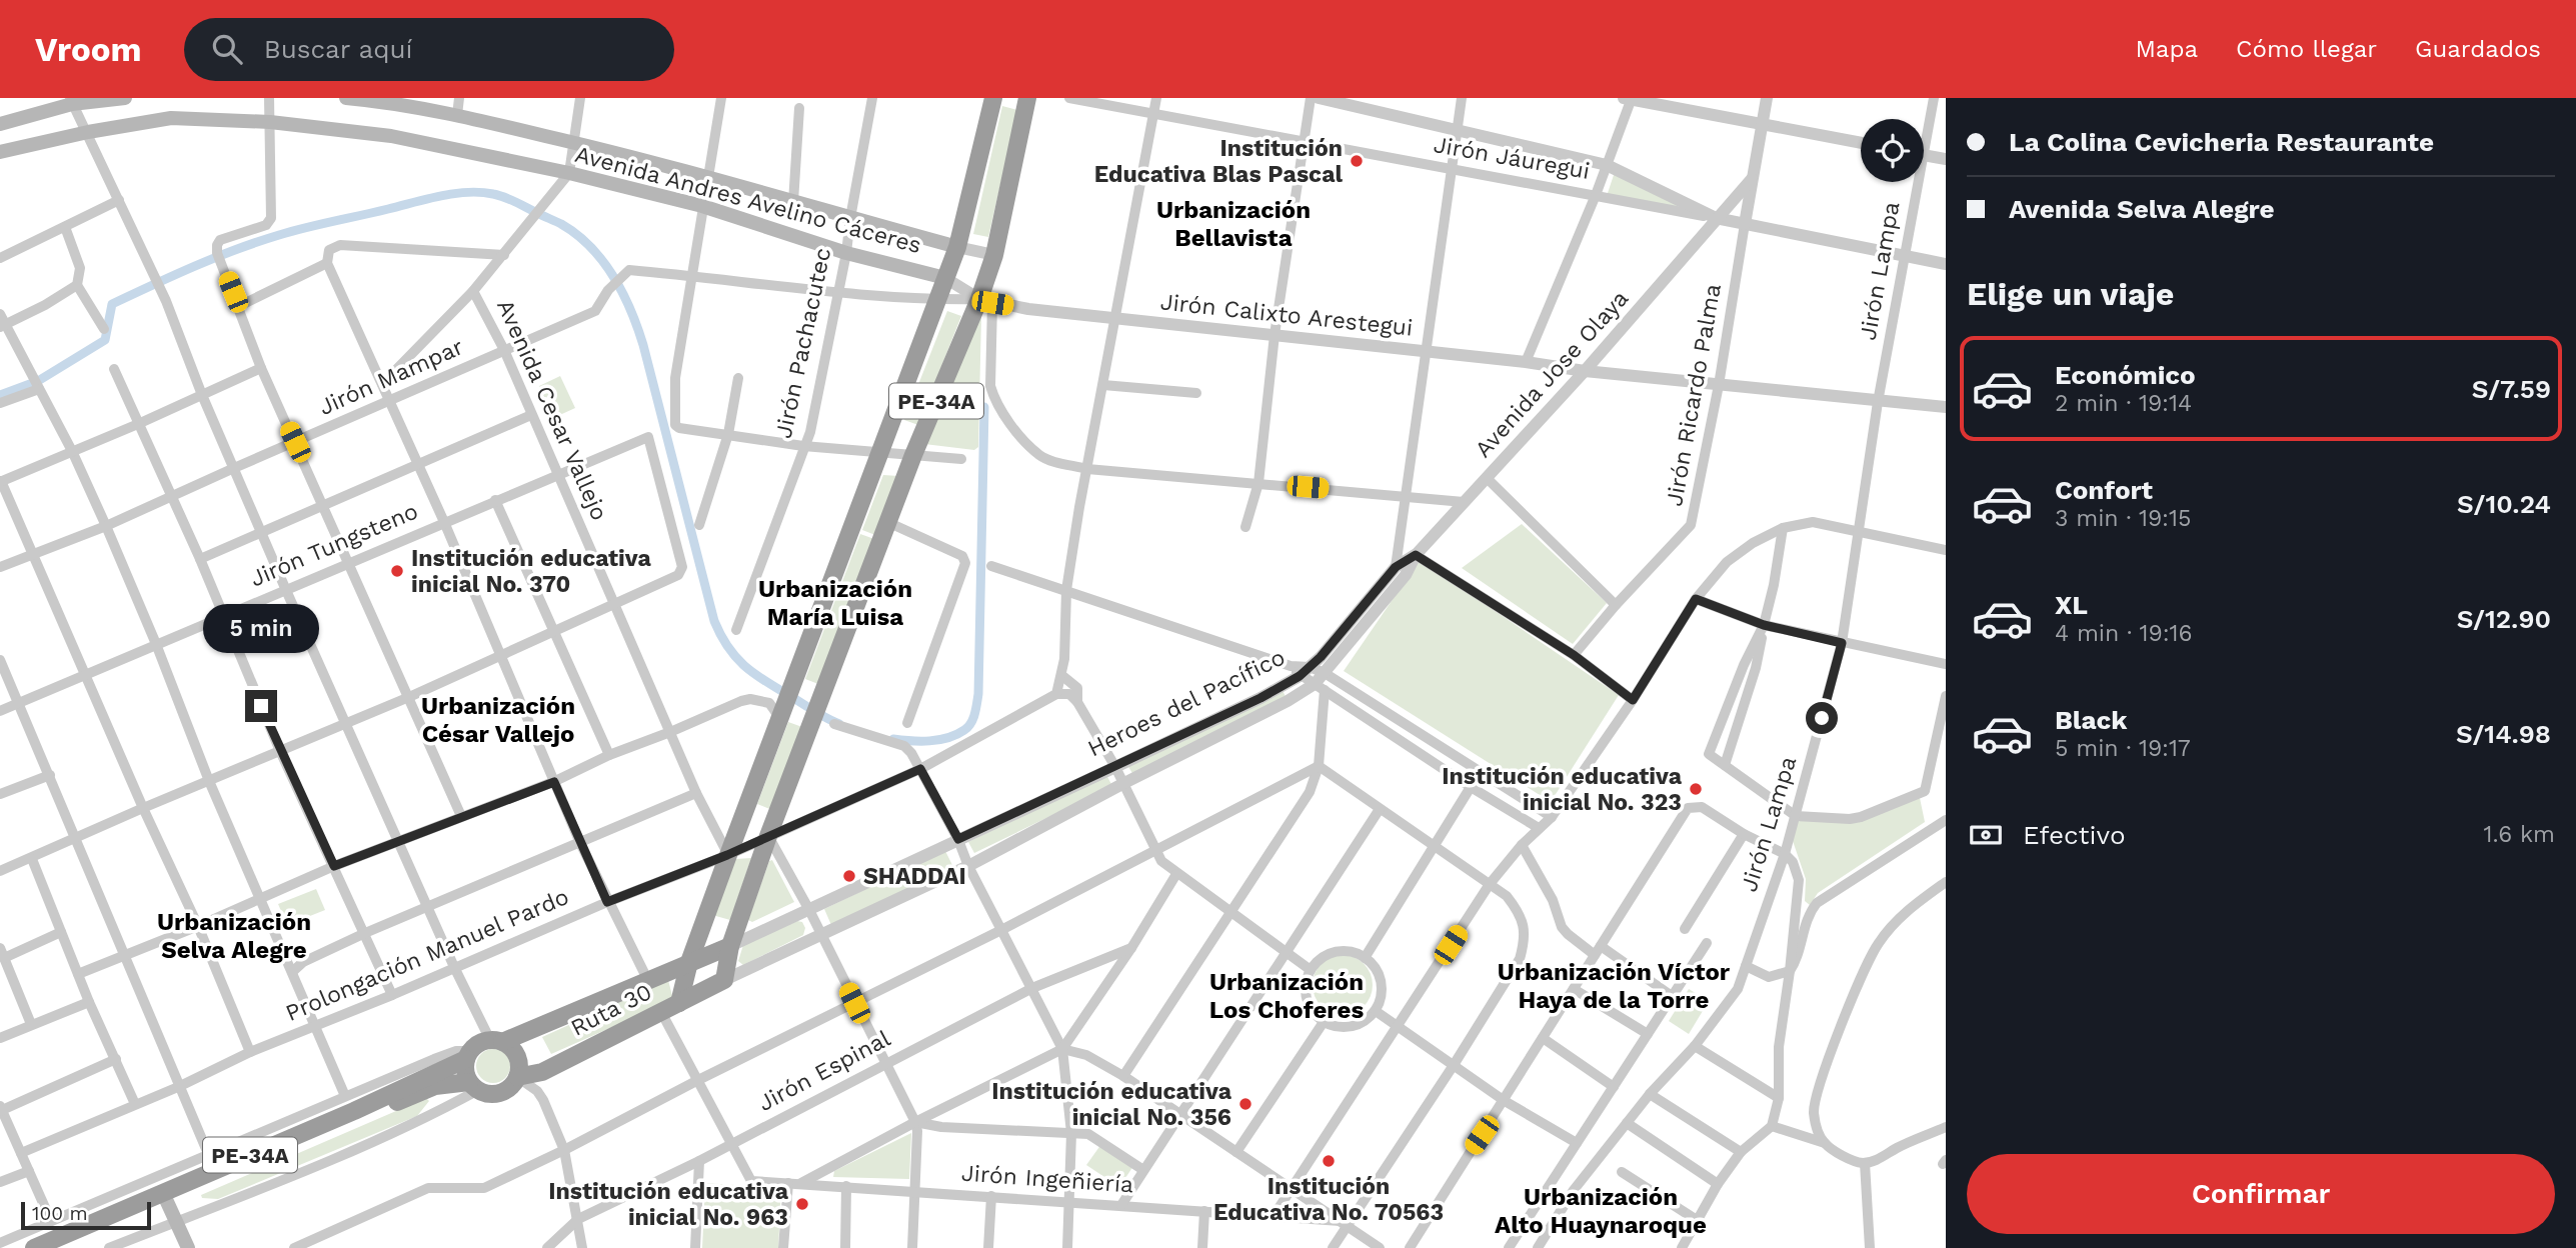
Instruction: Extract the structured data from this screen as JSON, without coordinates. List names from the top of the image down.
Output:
{
  "streets": {
    "highway": ["PE-34A", "Heroes del Pacífico", "Ruta 30"],
    "main road": ["Avenida Andres Avelino Cáceres"],
    "street": [
      "Jirón Jáuregui",
      "Jirón Lampa",
      "Jirón Calixto Arestegui",
      "Jirón Pachacutec",
      "Avenida Jose Olaya",
      "Jirón Mampar",
      "Jirón Ricardo Palma",
      "Avenida Cesar Vallejo",
      "Jirón Tungsteno",
      "Prolongación Manuel Pardo",
      "Jirón Espinal",
      "Jirón Ingeñiería"
    ]
  },
  "crossings": [
    ["Jirón Jáuregui", "Jirón Lampa"],
    ["Jirón Jáuregui", "Avenida Jose Olaya"],
    ["Jirón Jáuregui", "Jirón Ricardo Palma"],
    ["Avenida Andres Avelino Cáceres", "Jirón Pachacutec"],
    ["Avenida Andres Avelino Cáceres", "PE-34A"],
    ["Jirón Lampa", "Jirón Calixto Arestegui"],
    ["Jirón Calixto Arestegui", "Jirón Pachacutec"],
    ["Jirón Calixto Arestegui", "Avenida Jose Olaya"],
    ["Jirón Calixto Arestegui", "Jirón Mampar"],
    ["Jirón Calixto Arestegui", "Jirón Ricardo Palma"],
    ["Jirón Calixto Arestegui", "PE-34A"],
    ["Avenida Jose Olaya", "Heroes del Pacífico"],
    ["Jirón Mampar", "Avenida Cesar Vallejo"],
    ["PE-34A", "Avenida Cesar Vallejo"],
    ["PE-34A", "Heroes del Pacífico"],
    ["PE-34A", "Prolongación Manuel Pardo"],
    ["PE-34A", "Ruta 30"],
    ["Avenida Cesar Vallejo", "Jirón Tungsteno"],
    ["Avenida Cesar Vallejo", "Prolongación Manuel Pardo"],
    ["Heroes del Pacífico", "Ruta 30"],
    ["Jirón Espinal", "Jirón Ingeñiería"]
  ],
  "districts": [
    "Urbanización Bellavista",
    "Urbanización María Luisa",
    "Urbanización César Vallejo",
    "Urbanización Selva Alegre",
    "Urbanización Víctor Haya de la Torre",
    "Urbanización Los Choferes",
    "Urbanización Alto Huaynaroque"
  ],
  "places": [
    "Institución Educativa Blas Pascal",
    "Institución educativa inicial No. 370",
    "Institución educativa inicial No. 323",
    "SHADDAI",
    "Institución educativa inicial No. 356",
    "Institución Educativa No. 70563",
    "Institución educativa inicial No. 963"
  ],
  "scale_bar": "100 m",
  "page": {
    "header": "Vroom",
    "search": "Buscar aquí",
    "nav": ["Mapa", "Cómo llegar", "Guardados"],
    "banner": ["La Colina Cevicheria Restaurante", "Avenida Selva Alegre"],
    "heading": "Elige un viaje",
    "list": [
      {
        "name": "Económico",
        "note": "2 min · 19:14",
        "value": "S/7.59"
      },
      {
        "name": "Confort",
        "note": "3 min · 19:15",
        "value": "S/10.24"
      },
      {
        "name": "XL",
        "note": "4 min · 19:16",
        "value": "S/12.90"
      },
      {
        "name": "Black",
        "note": "5 min · 19:17",
        "value": "S/14.98"
      }
    ],
    "bubble": "5 min",
    "pay": ["Efectivo", "1.6 km"],
    "buttons": "Confirmar",
    "scale": "100 m"
  }
}
